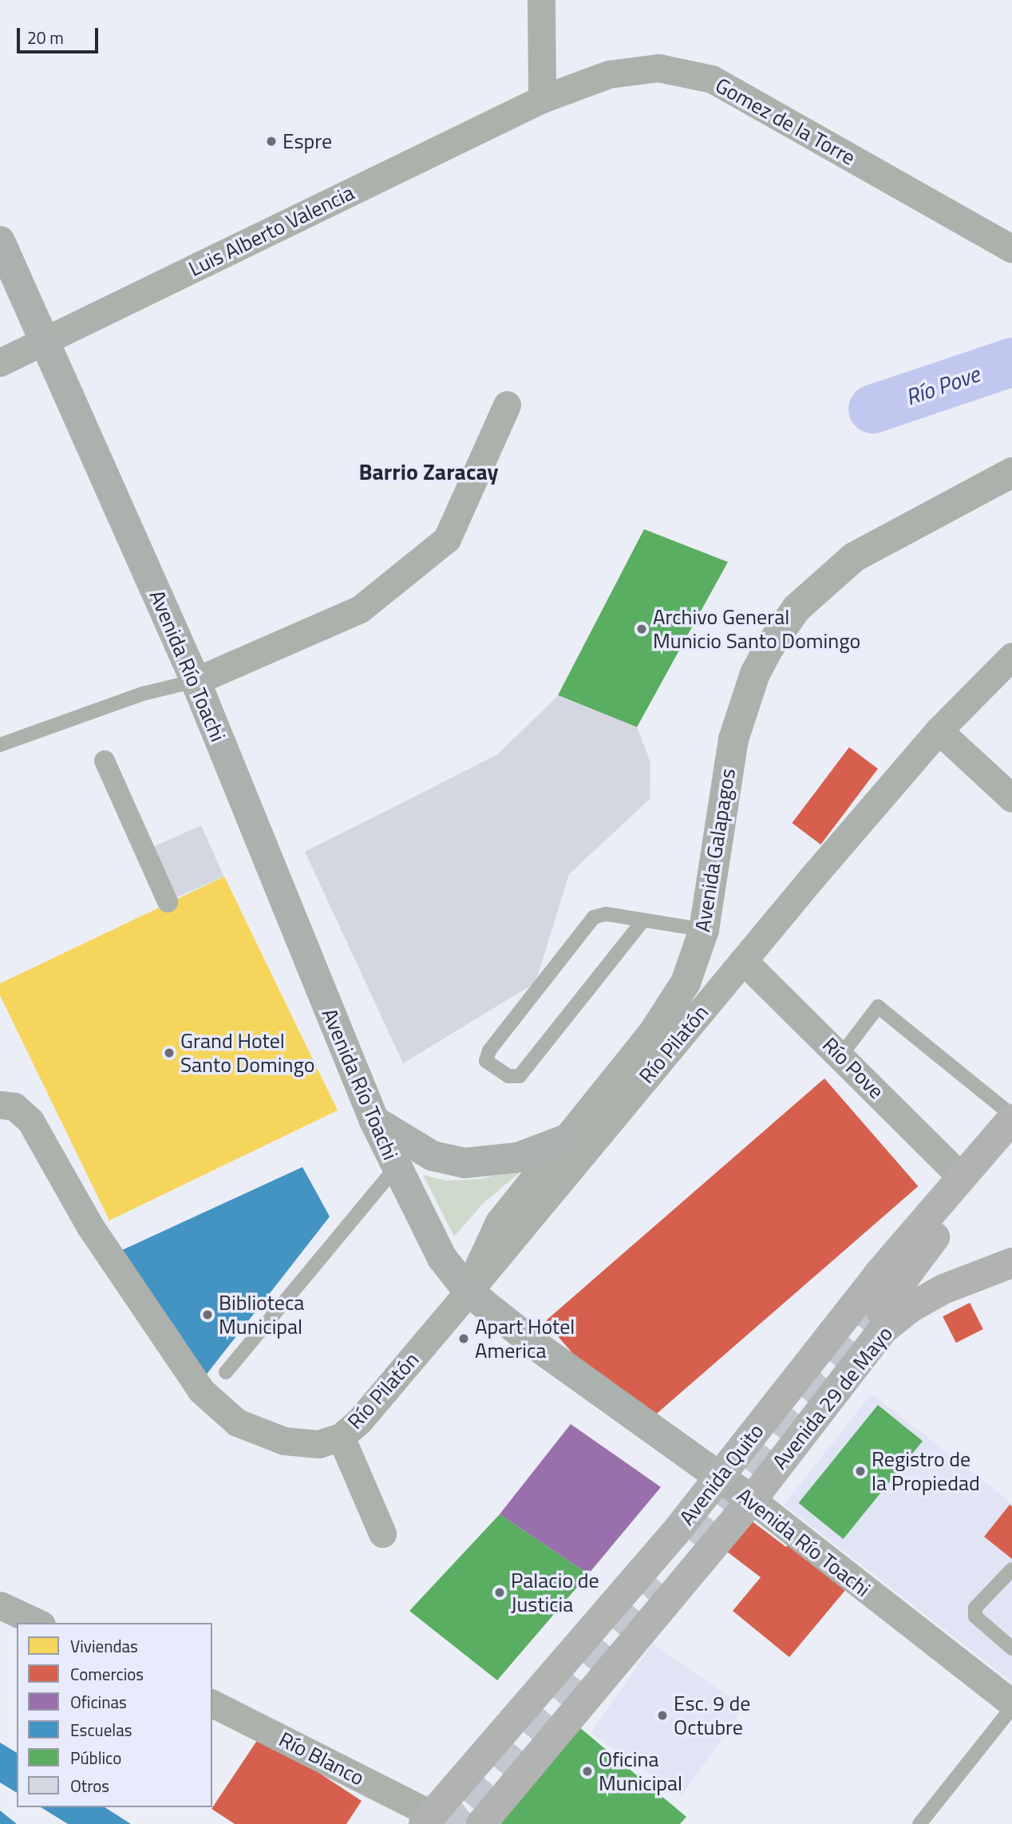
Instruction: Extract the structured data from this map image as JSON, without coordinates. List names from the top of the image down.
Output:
{
  "streets": {
    "main road": ["Avenida Río Toachi", "Avenida 29 de Mayo", "Avenida Quito"],
    "street": [
      "Gomez de la Torre",
      "Luis Alberto Valencia",
      "Avenida Galapagos",
      "Río Pilatón",
      "Río Pove",
      "Río Blanco"
    ]
  },
  "crossings": [
    ["Gomez de la Torre", "Luis Alberto Valencia"],
    ["Luis Alberto Valencia", "Avenida Río Toachi"],
    ["Avenida Río Toachi", "Avenida Galapagos"],
    ["Avenida Río Toachi", "Río Pilatón"],
    ["Avenida Río Toachi", "Avenida 29 de Mayo"],
    ["Avenida Río Toachi", "Avenida Quito"],
    ["Avenida Galapagos", "Río Pilatón"],
    ["Río Pilatón", "Río Pove"],
    ["Río Pove", "Avenida Quito"],
    ["Avenida 29 de Mayo", "Avenida Quito"],
    ["Avenida Quito", "Río Blanco"]
  ],
  "districts": ["Barrio Zaracay"],
  "water": ["Río Pove"],
  "places": [
    "Espre",
    "Archivo General Municio Santo Domingo",
    "Grand Hotel Santo Domingo",
    "Biblioteca Municipal",
    "Apart Hotel America",
    "Registro de la Propiedad",
    "Palacio de Justicia",
    "Esc. 9 de Octubre",
    "Oficina Municipal"
  ],
  "legend": [
    "Viviendas",
    "Comercios",
    "Oficinas",
    "Escuelas",
    "Público",
    "Otros"
  ],
  "scale_bar": "20 m"
}
